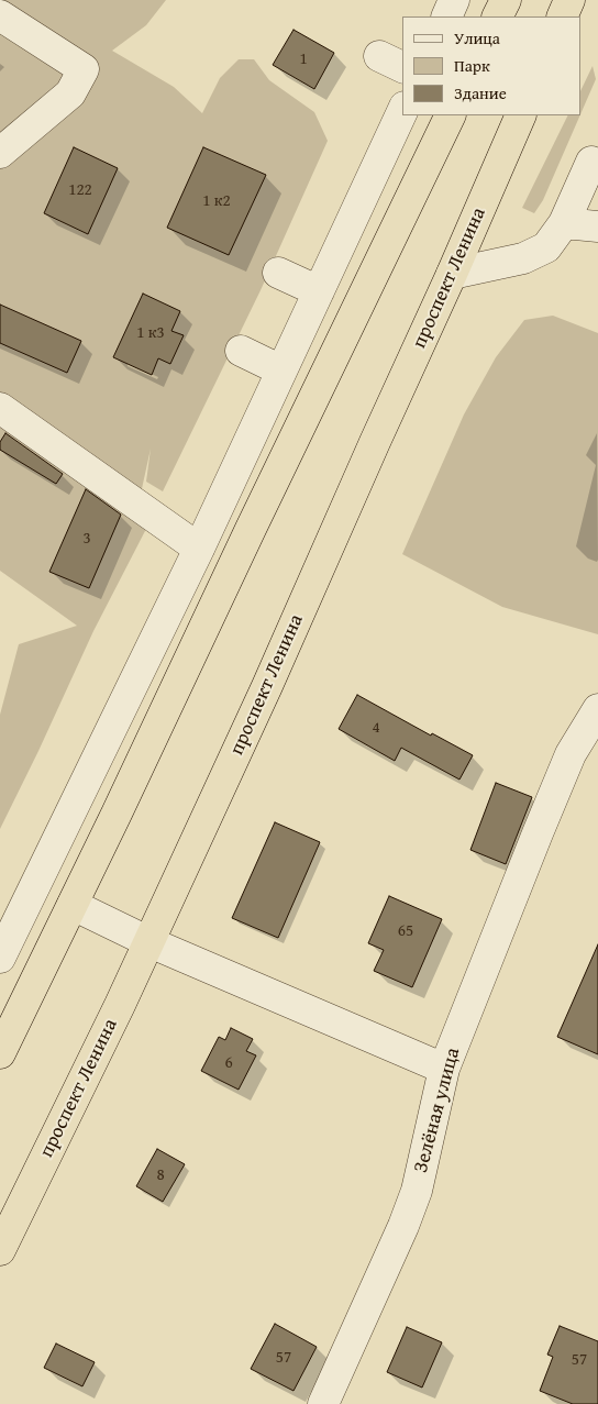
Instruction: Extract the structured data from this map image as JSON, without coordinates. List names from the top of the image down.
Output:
{
  "streets": {
    "highway": ["проспект Ленина"],
    "street": ["Зелёная улица"]
  },
  "house_numbers": [
    "1",
    "122",
    "1 к2",
    "1 к3",
    "3",
    "4",
    "65",
    "6",
    "8",
    "57",
    "57"
  ],
  "legend": ["Улица", "Парк", "Здание"]
}
